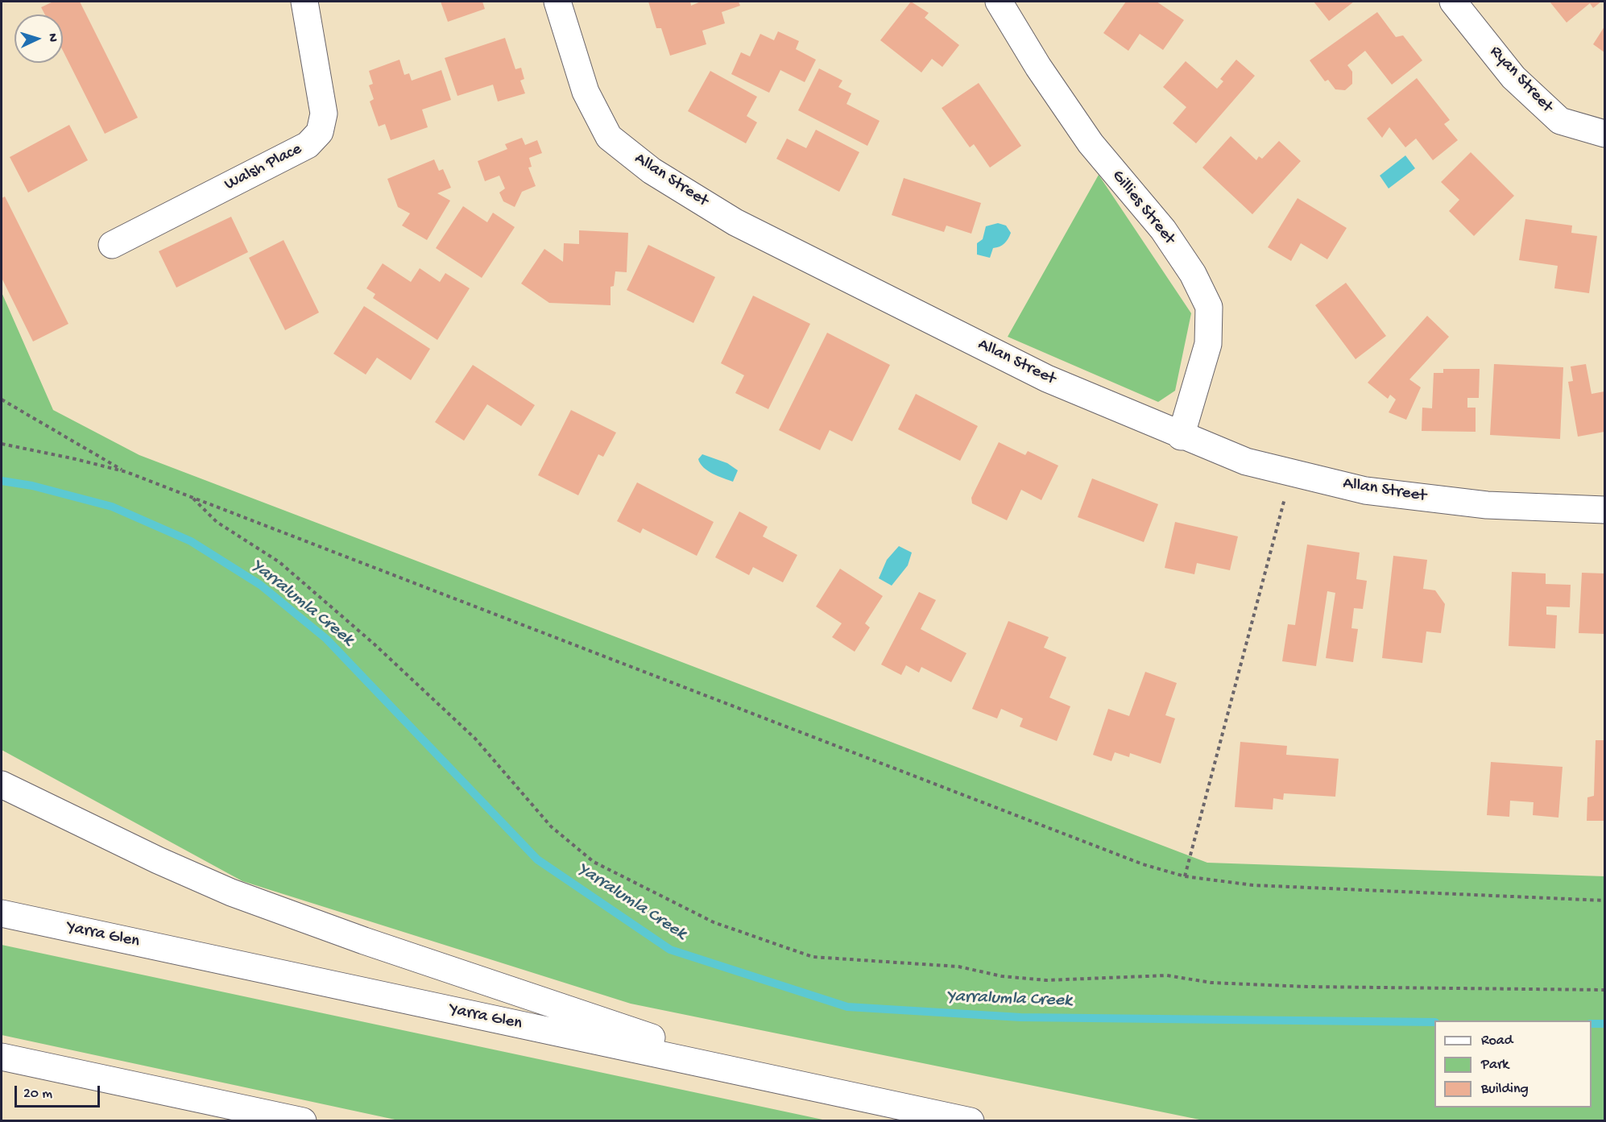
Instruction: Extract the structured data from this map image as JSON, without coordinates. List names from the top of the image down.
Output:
{
  "streets": {
    "main road": [
      "Ryan Street",
      "Walsh Place",
      "Allan Street",
      "Gillies Street",
      "Yarra Glen"
    ]
  },
  "crossings": [
    ["Allan Street", "Gillies Street"]
  ],
  "water": ["Yarralumla Creek"],
  "legend": ["Road", "Park", "Building"],
  "scale_bar": "20 m",
  "north": "right"
}
